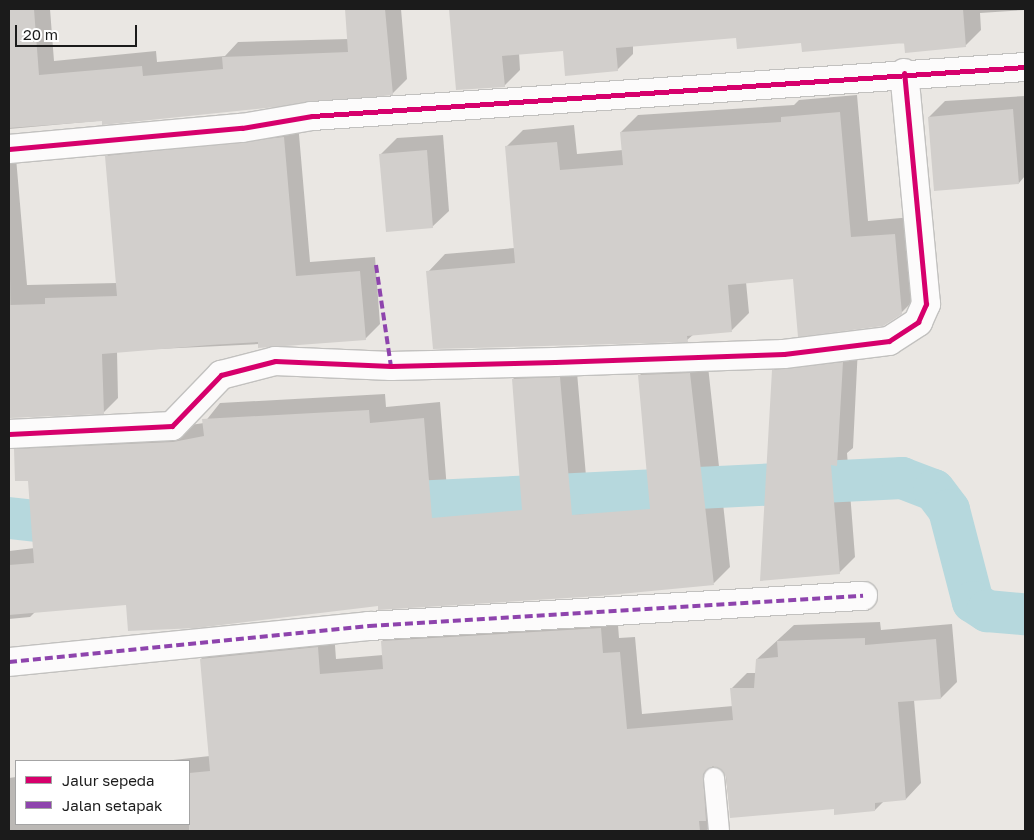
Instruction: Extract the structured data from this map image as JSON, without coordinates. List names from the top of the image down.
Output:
{
  "legend": ["Jalur sepeda", "Jalan setapak"],
  "scale_bar": "20 m"
}
